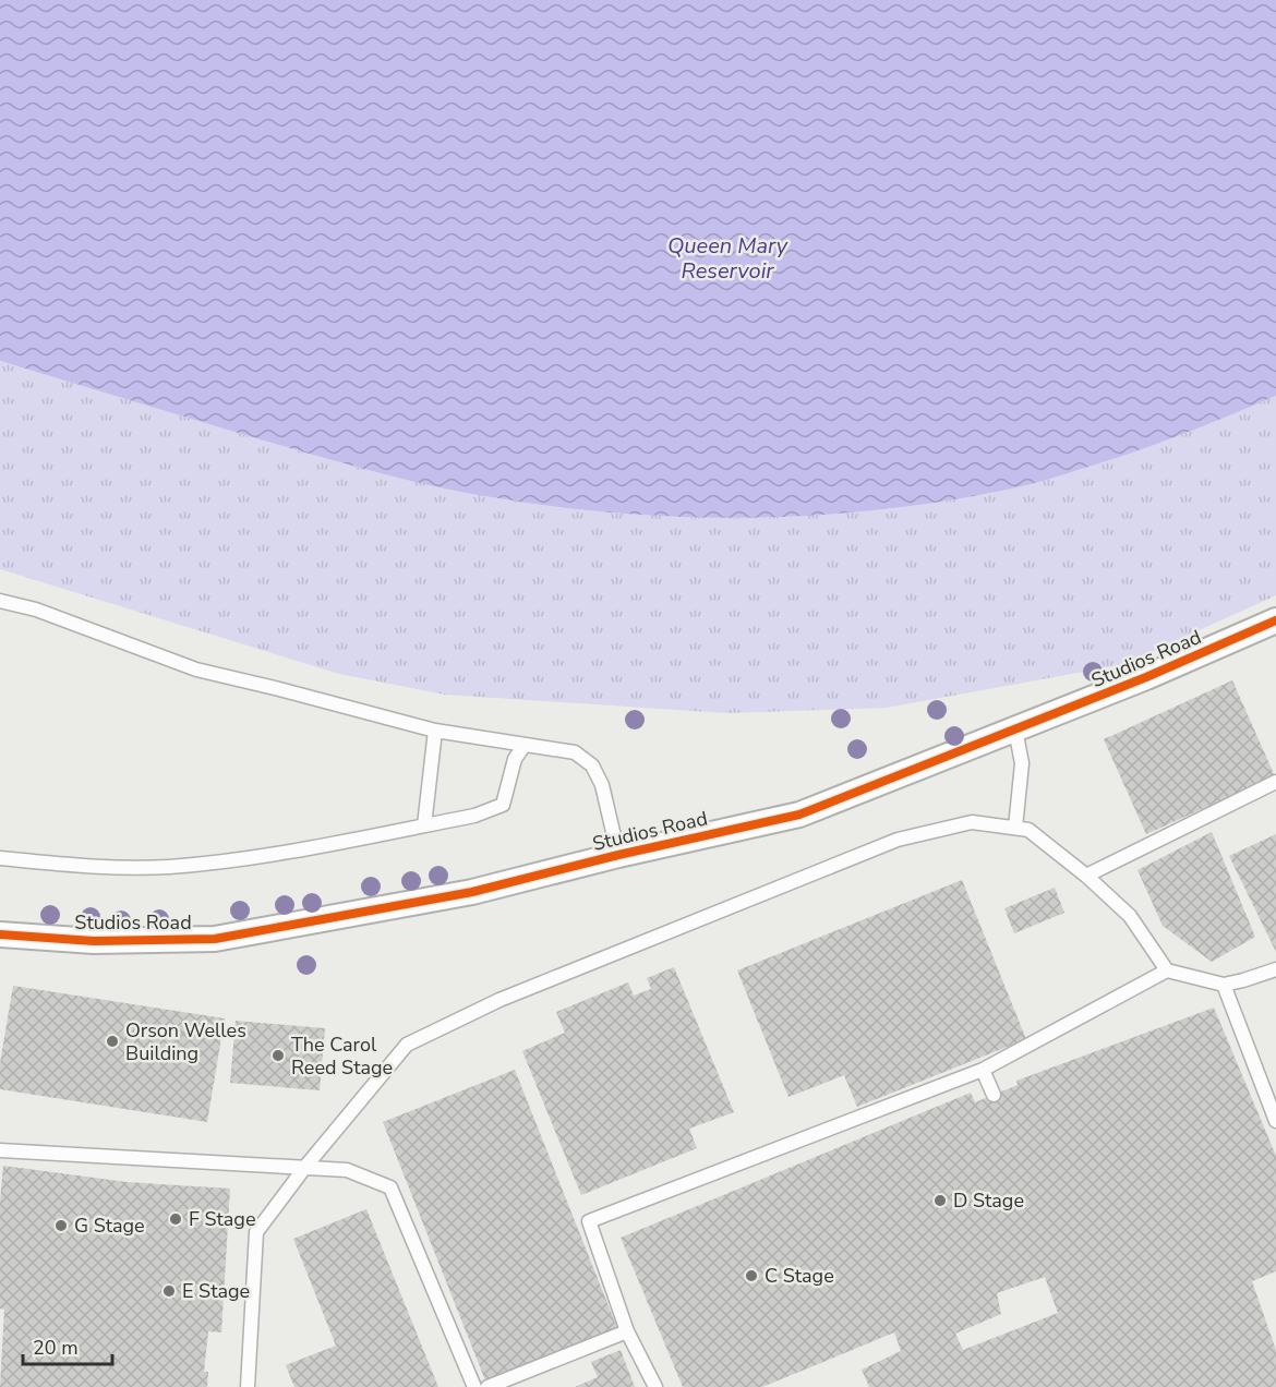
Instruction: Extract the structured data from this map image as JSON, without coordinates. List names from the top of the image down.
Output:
{
  "streets": {
    "street": ["Studios Road"]
  },
  "water": ["Queen Mary Reservoir"],
  "places": [
    "Orson Welles Building",
    "The Carol Reed Stage",
    "D Stage",
    "F Stage",
    "G Stage",
    "C Stage",
    "E Stage"
  ],
  "scale_bar": "20 m"
}
